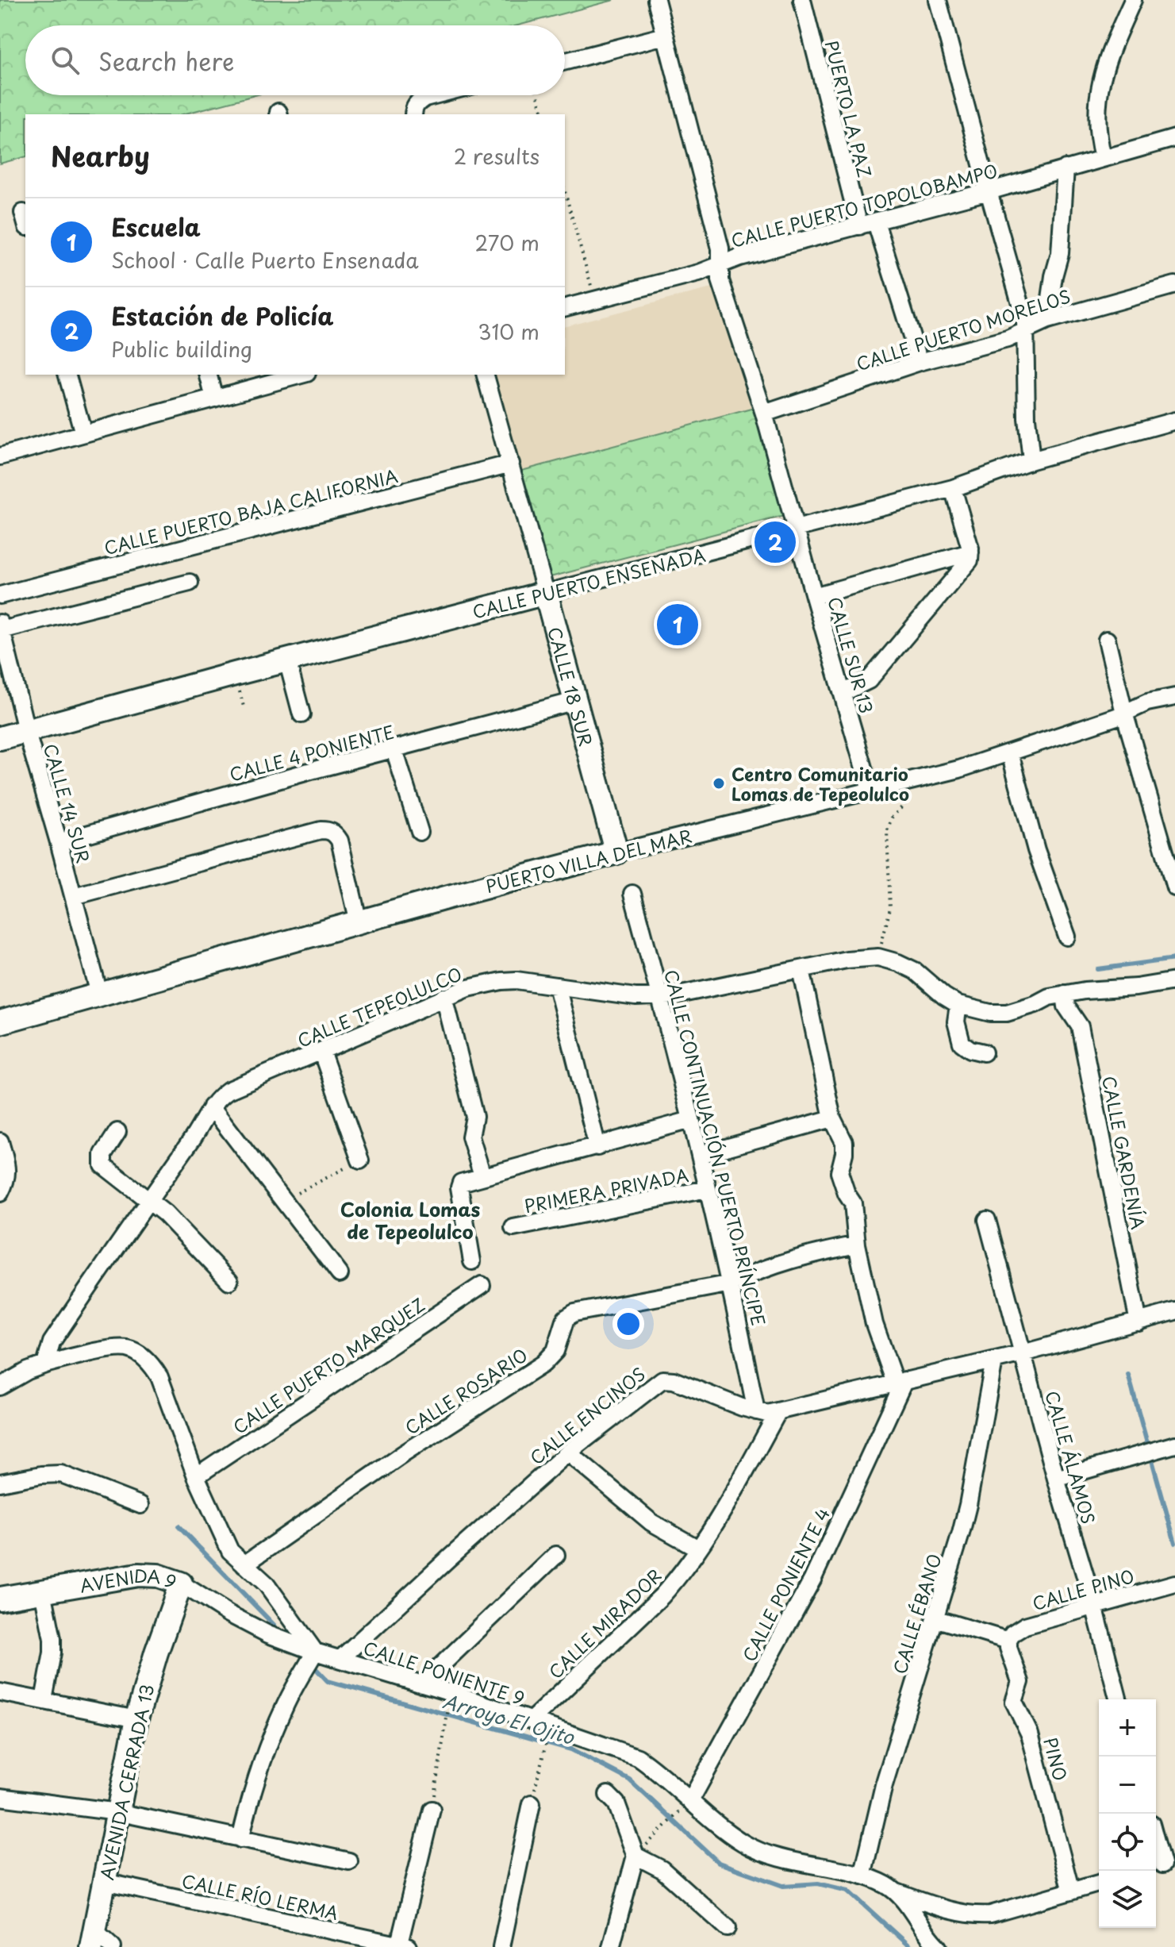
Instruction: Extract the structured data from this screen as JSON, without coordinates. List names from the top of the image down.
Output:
{
  "streets": {
    "street": [
      "PUERTO LA PAZ",
      "CALLE PUERTO TOPOLOBAMPO",
      "CALLE PUERTO MORELOS",
      "CALLE PUERTO BAJA CALIFORNIA",
      "CALLE PUERTO ENSENADA",
      "CALLE SUR 13",
      "CALLE 18 SUR",
      "CALLE 4 PONIENTE",
      "CALLE 14 SUR",
      "PUERTO VILLA DEL MAR",
      "CALLE TEPEOLULCO",
      "CALLE CONTINUACIÓN PUERTO PRÍNCIPE",
      "CALLE GARDENÍA",
      "PRIMERA PRIVADA",
      "CALLE PUERTO MARQUEZ",
      "CALLE ROSARIO",
      "CALLE ENCINOS",
      "CALLE ÁLAMOS",
      "CALLE PONIENTE 4",
      "AVENIDA 9",
      "CALLE PINO",
      "CALLE ÉBANO",
      "CALLE MIRADOR",
      "CALLE PONIENTE 9",
      "PINO",
      "AVENIDA CERRADA 13",
      "CALLE RÍO LERMA"
    ]
  },
  "crossings": [
    ["PUERTO LA PAZ", "CALLE PUERTO TOPOLOBAMPO"],
    ["CALLE PUERTO TOPOLOBAMPO", "CALLE SUR 13"],
    ["CALLE PUERTO MORELOS", "CALLE SUR 13"],
    ["CALLE PUERTO BAJA CALIFORNIA", "CALLE 18 SUR"],
    ["CALLE PUERTO ENSENADA", "CALLE SUR 13"],
    ["CALLE PUERTO ENSENADA", "CALLE 18 SUR"],
    ["CALLE PUERTO ENSENADA", "CALLE 14 SUR"],
    ["CALLE SUR 13", "PUERTO VILLA DEL MAR"],
    ["CALLE 18 SUR", "CALLE 4 PONIENTE"],
    ["CALLE 18 SUR", "PUERTO VILLA DEL MAR"],
    ["CALLE 4 PONIENTE", "CALLE 14 SUR"],
    ["CALLE 14 SUR", "PUERTO VILLA DEL MAR"],
    ["CALLE TEPEOLULCO", "CALLE CONTINUACIÓN PUERTO PRÍNCIPE"],
    ["CALLE TEPEOLULCO", "CALLE GARDENÍA"],
    ["CALLE CONTINUACIÓN PUERTO PRÍNCIPE", "PRIMERA PRIVADA"],
    ["CALLE CONTINUACIÓN PUERTO PRÍNCIPE", "CALLE ROSARIO"],
    ["CALLE CONTINUACIÓN PUERTO PRÍNCIPE", "CALLE ENCINOS"],
    ["CALLE GARDENÍA", "CALLE ENCINOS"],
    ["CALLE ENCINOS", "CALLE ÁLAMOS"],
    ["CALLE ENCINOS", "CALLE PONIENTE 4"],
    ["CALLE ENCINOS", "CALLE ÉBANO"],
    ["CALLE ENCINOS", "CALLE MIRADOR"],
    ["CALLE ENCINOS", "CALLE PONIENTE 9"],
    ["CALLE ÁLAMOS", "CALLE PINO"],
    ["CALLE PONIENTE 4", "CALLE PONIENTE 9"],
    ["AVENIDA 9", "CALLE PONIENTE 9"],
    ["AVENIDA 9", "AVENIDA CERRADA 13"],
    ["CALLE PINO", "PINO"],
    ["CALLE ÉBANO", "CALLE PONIENTE 9"],
    ["CALLE MIRADOR", "CALLE PONIENTE 9"],
    ["AVENIDA CERRADA 13", "CALLE RÍO LERMA"]
  ],
  "districts": ["Colonia Lomas de Tepeolulco"],
  "water": ["Arroyo El Ojito"],
  "places": ["Centro Comunitario Lomas de Tepeolulco"],
  "page": {
    "search": "Search here",
    "heading": ["Nearby", "2 results"],
    "list": [
      {
        "mark": "1",
        "name": "Escuela",
        "note": "School · Calle Puerto Ensenada",
        "value": "270 m"
      },
      {
        "mark": "2",
        "name": "Estación de Policía",
        "note": "Public building",
        "value": "310 m"
      }
    ],
    "pins": ["2", "1"],
    "map_buttons": ["+", "−"]
  }
}
